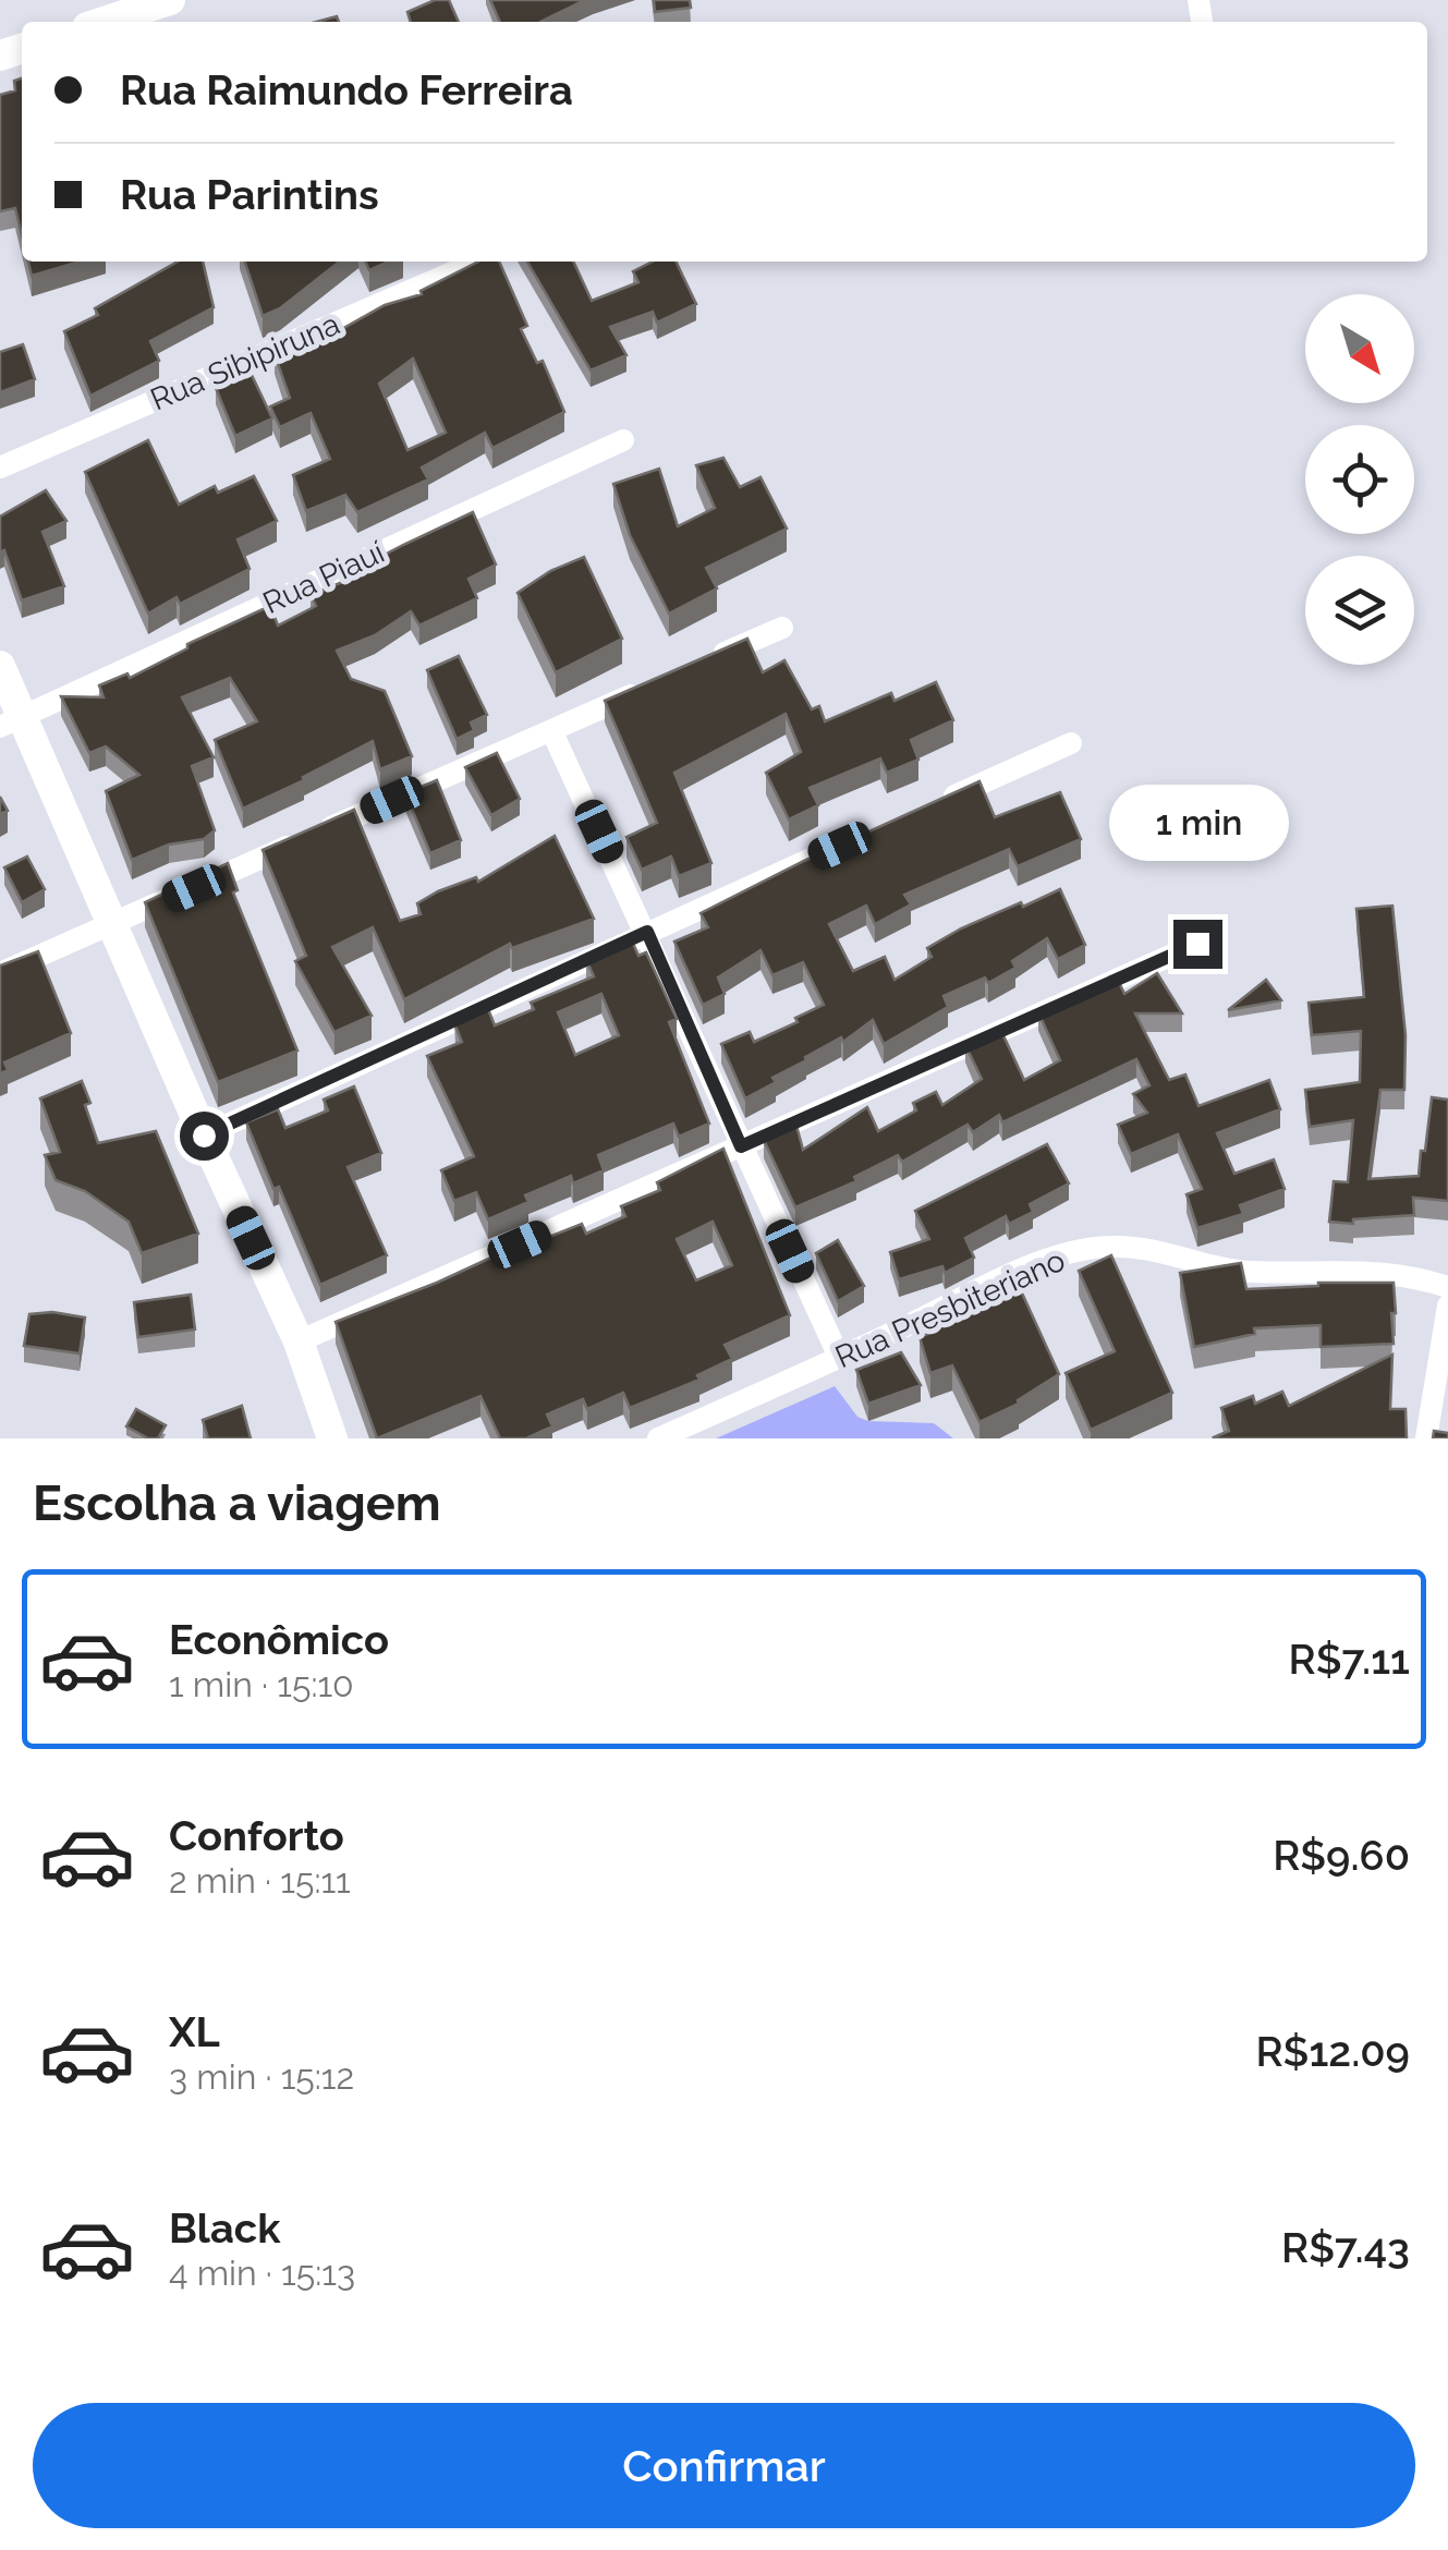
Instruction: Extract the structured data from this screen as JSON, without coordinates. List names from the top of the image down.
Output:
{
  "streets": {
    "street": ["Rua Sibipiruna", "Rua Piauí", "Rua Presbiteriano"]
  },
  "north": "bottom right",
  "page": {
    "banner": ["Rua Raimundo Ferreira", "Rua Parintins"],
    "bubble": "1 min",
    "heading": "Escolha a viagem",
    "list": [
      {
        "name": "Econômico",
        "note": "1 min · 15:10",
        "value": "R$7.11"
      },
      {
        "name": "Conforto",
        "note": "2 min · 15:11",
        "value": "R$9.60"
      },
      {
        "name": "XL",
        "note": "3 min · 15:12",
        "value": "R$12.09"
      },
      {
        "name": "Black",
        "note": "4 min · 15:13",
        "value": "R$7.43"
      }
    ],
    "buttons": "Confirmar"
  }
}
